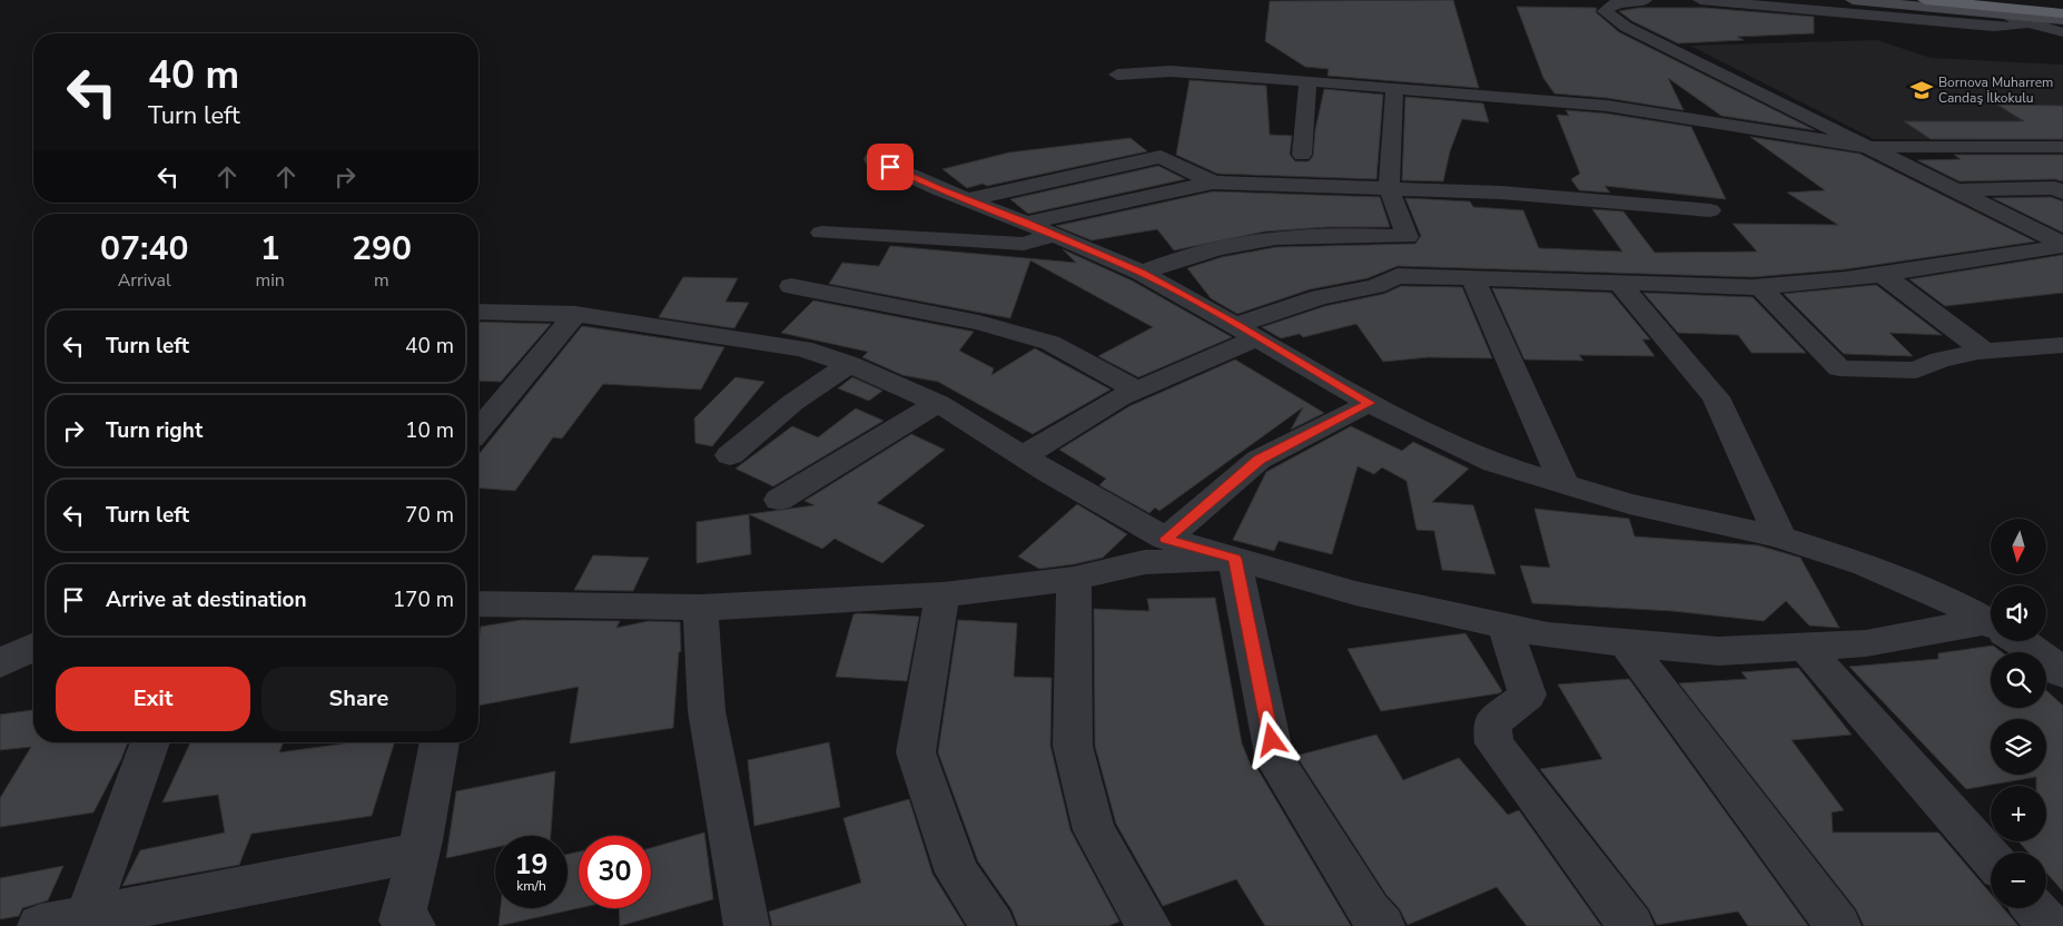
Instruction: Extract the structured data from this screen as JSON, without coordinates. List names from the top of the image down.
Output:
{
  "places": {
    "school or university": ["Bornova Muharrem Candaş İlkokulu"]
  },
  "north": "bottom",
  "page": {
    "turn": ["40 m", "Turn left"],
    "eta": [
      "07:40",
      "Arrival",
      "1",
      "min",
      "290",
      "m"
    ],
    "list": [
      {
        "name": "Turn left",
        "value": "40 m"
      },
      {
        "name": "Turn right",
        "value": "10 m"
      },
      {
        "name": "Turn left",
        "value": "70 m"
      },
      {
        "name": "Arrive at destination",
        "value": "170 m"
      }
    ],
    "map_buttons": ["+", "−"],
    "buttons": ["Exit", "Share"],
    "speed": "19 km/h",
    "limit": "30"
  }
}
